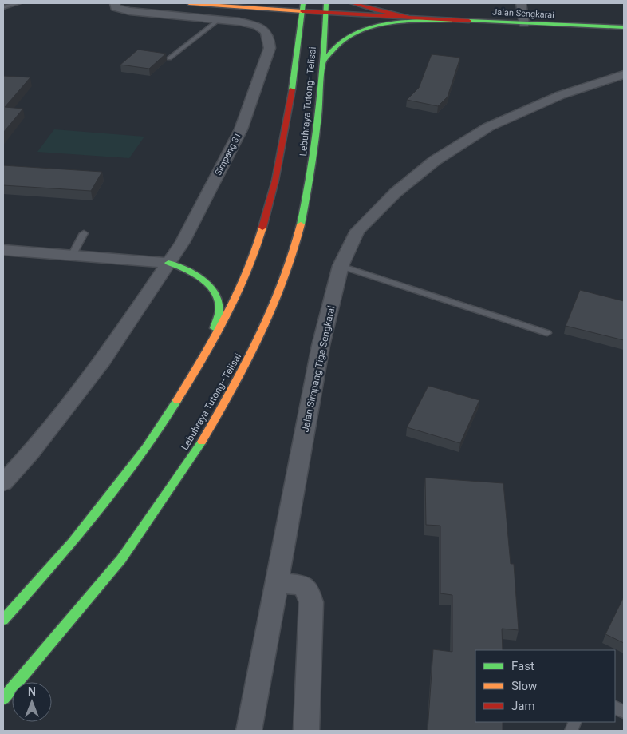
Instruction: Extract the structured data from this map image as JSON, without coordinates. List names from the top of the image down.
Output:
{
  "streets": {
    "main road": ["Jalan Sengkarai", "Lebuhraya Tutong–Telisai"],
    "street": ["Simpang 31", "Jalan Simpang Tiga Sengkarai"]
  },
  "crossings": [
    ["Jalan Sengkarai", "Lebuhraya Tutong–Telisai"]
  ],
  "legend": ["Fast", "Slow", "Jam"],
  "north": "top"
}
